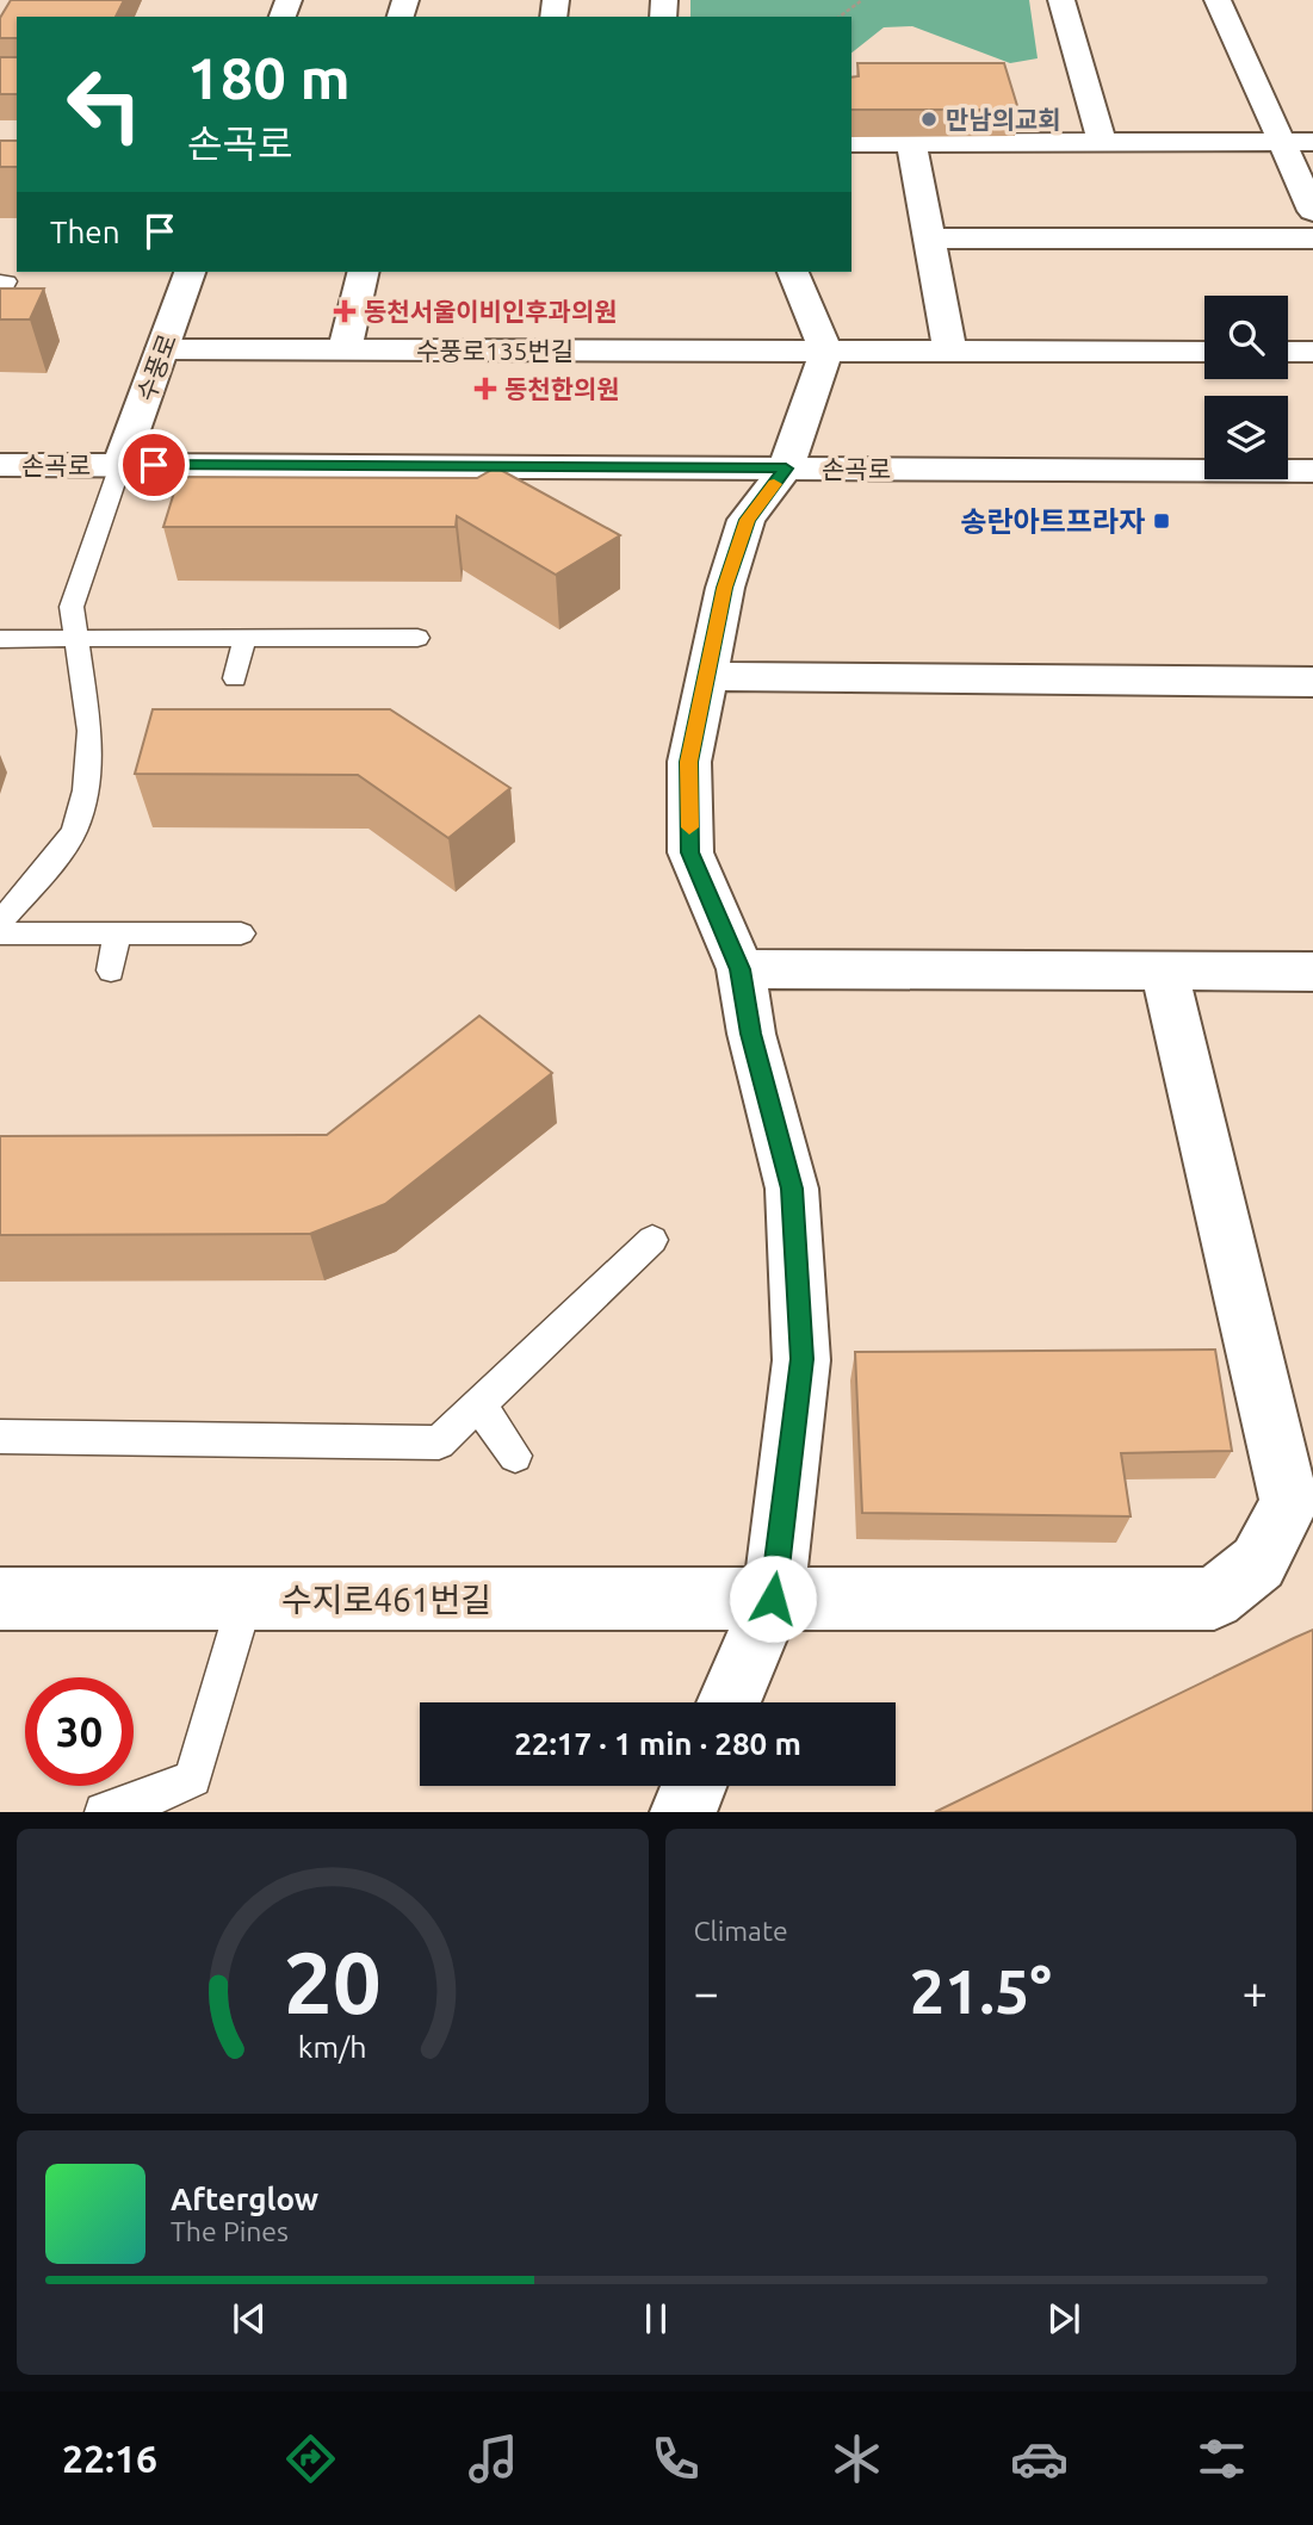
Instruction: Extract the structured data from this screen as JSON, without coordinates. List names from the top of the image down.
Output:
{
  "streets": {
    "street": [
      "수풍로135번길",
      "수풍로",
      "손곡로",
      "수지로461번길"
    ]
  },
  "crossings": [
    ["수풍로135번길", "수풍로"],
    ["수풍로", "손곡로"]
  ],
  "places": {
    "other": ["만남의교회"],
    "health": ["동천서울이비인후과의원", "동천한의원"],
    "transit": ["송란아트프라자"]
  },
  "page": {
    "turn": ["180 m", "손곡로"],
    "then": "Then",
    "limit": "30",
    "trip": "22:17 · 1 min · 280 m",
    "tile": "Climate",
    "heat": ["−", "21.5°", "+"],
    "song": ["Afterglow", "The Pines"],
    "tabs": "22:16",
    "gauge": ["20", "km/h"]
  }
}
